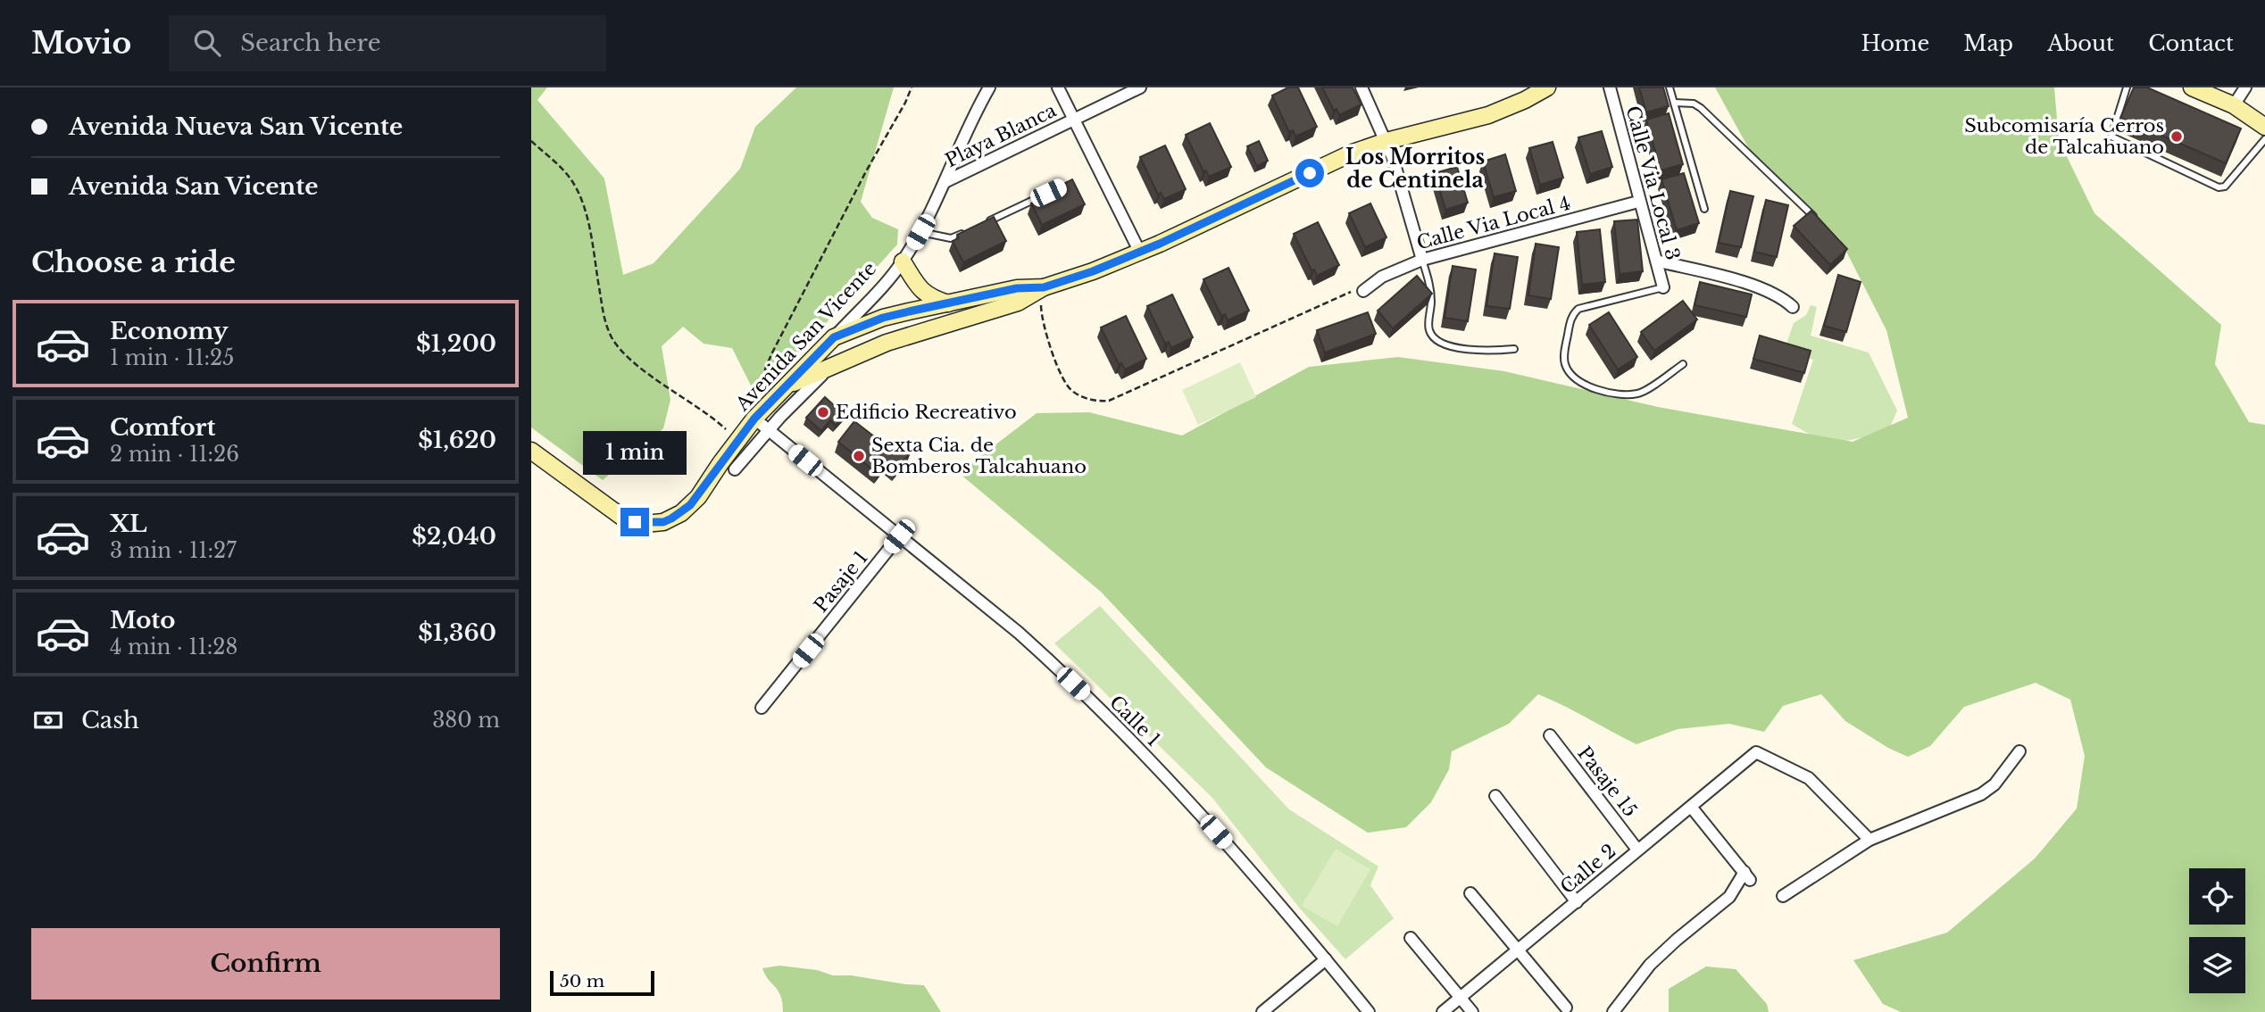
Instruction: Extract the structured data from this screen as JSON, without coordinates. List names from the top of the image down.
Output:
{
  "streets": {
    "street": [
      "Playa Blanca",
      "Calle Via Local 3",
      "Calle Via Local 4",
      "Avenida San Vicente",
      "Pasaje 1",
      "Calle 1",
      "Pasaje 15",
      "Calle 2"
    ]
  },
  "crossings": [
    ["Playa Blanca", "Avenida San Vicente"],
    ["Calle Via Local 3", "Calle Via Local 4"],
    ["Avenida San Vicente", "Calle 1"],
    ["Pasaje 1", "Calle 1"],
    ["Pasaje 15", "Calle 2"]
  ],
  "districts": ["Los Morritos de Centinela"],
  "places": ["Subcomisaría Cerros de Talcahuano", "Edificio Recreativo", "Sexta Cia. de Bomberos Talcahuano"],
  "scale_bar": "50 m",
  "page": {
    "header": "Movio",
    "search": "Search here",
    "nav": [
      "Home",
      "Map",
      "About",
      "Contact"
    ],
    "banner": ["Avenida Nueva San Vicente", "Avenida San Vicente"],
    "heading": "Choose a ride",
    "list": [
      {
        "name": "Economy",
        "note": "1 min · 11:25",
        "value": "$1,200"
      },
      {
        "name": "Comfort",
        "note": "2 min · 11:26",
        "value": "$1,620"
      },
      {
        "name": "XL",
        "note": "3 min · 11:27",
        "value": "$2,040"
      },
      {
        "name": "Moto",
        "note": "4 min · 11:28",
        "value": "$1,360"
      }
    ],
    "bubble": "1 min",
    "pay": ["Cash", "380 m"],
    "buttons": "Confirm",
    "scale": "50 m"
  }
}
